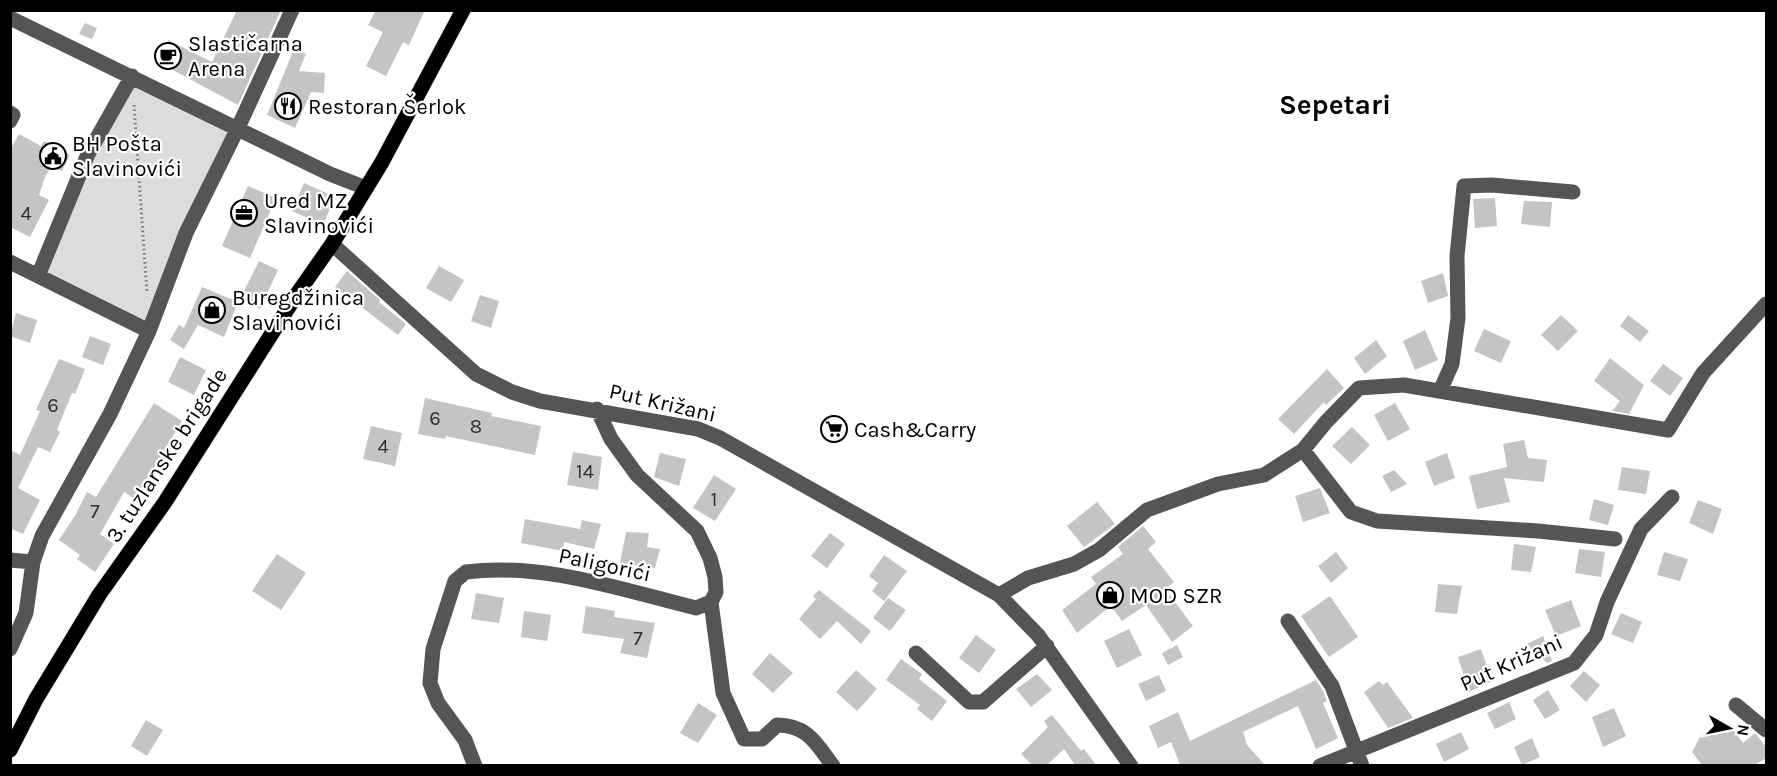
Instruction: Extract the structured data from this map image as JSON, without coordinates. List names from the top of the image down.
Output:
{
  "streets": {
    "main road": ["3. tuzlanske brigade"],
    "street": ["Put Križani", "Paligorići"]
  },
  "crossings": [
    ["Put Križani", "3. tuzlanske brigade"]
  ],
  "districts": ["Sepetari"],
  "places": {
    "cafe": ["Slastičarna Arena"],
    "restaurant": ["Restoran Šerlok"],
    "public building": ["BH Pošta Slavinovići"],
    "office": ["Ured MZ Slavinovići"],
    "shop": ["Buregdžinica Slavinovići", "MOD SZR"],
    "supermarket": ["Cash&Carry"]
  },
  "house_numbers": [
    "4",
    "6",
    "6",
    "8",
    "4",
    "14",
    "1",
    "7",
    "7"
  ],
  "north": "right"
}
